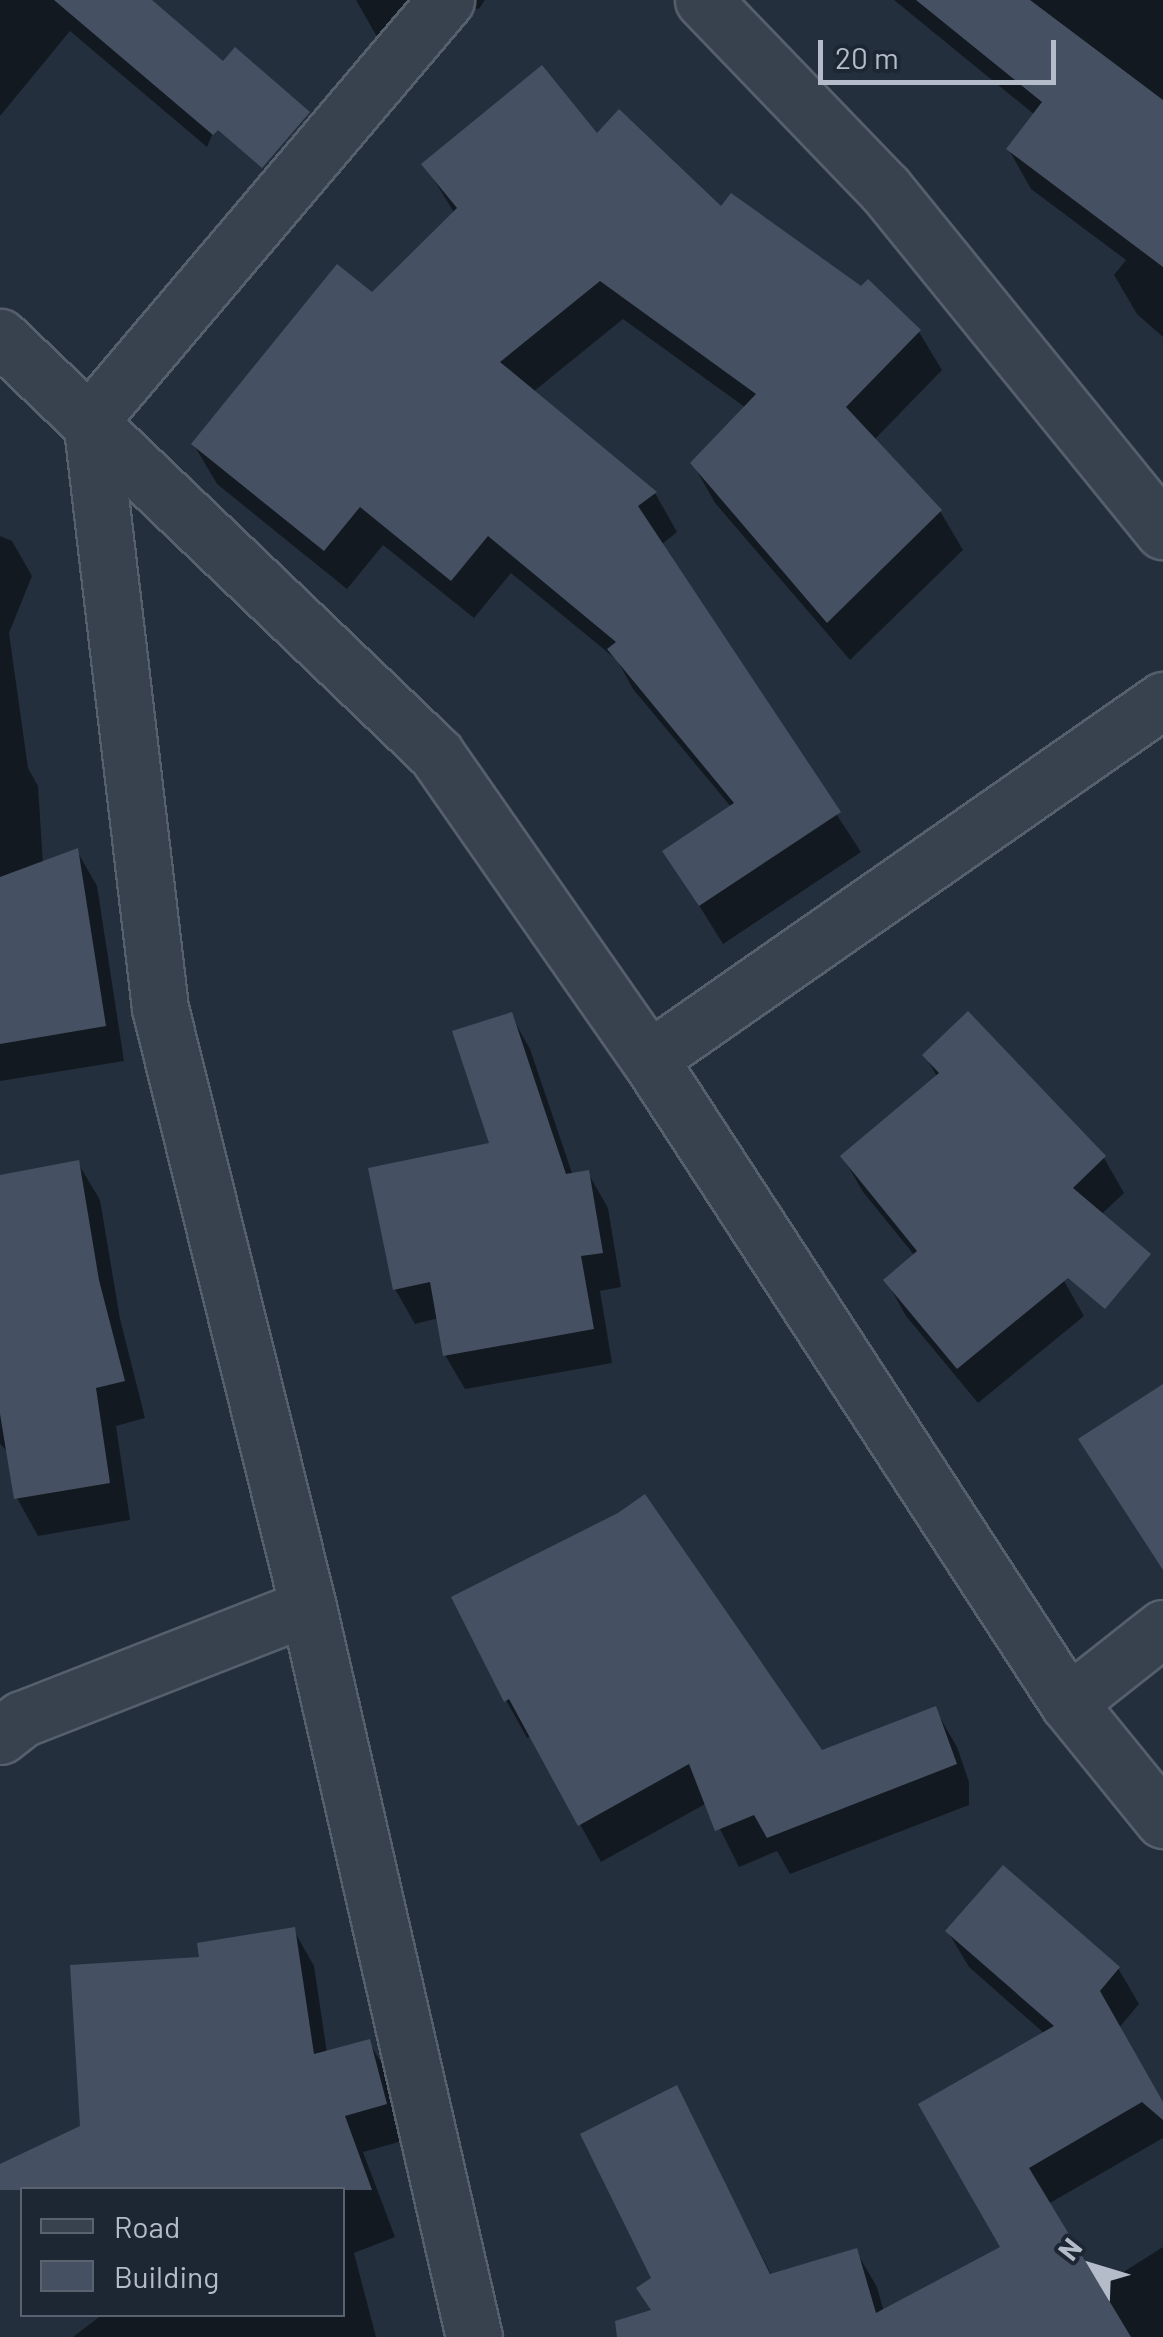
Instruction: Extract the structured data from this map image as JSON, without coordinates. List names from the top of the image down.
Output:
{
  "legend": ["Road", "Building"],
  "scale_bar": "20 m",
  "north": "top left"
}
